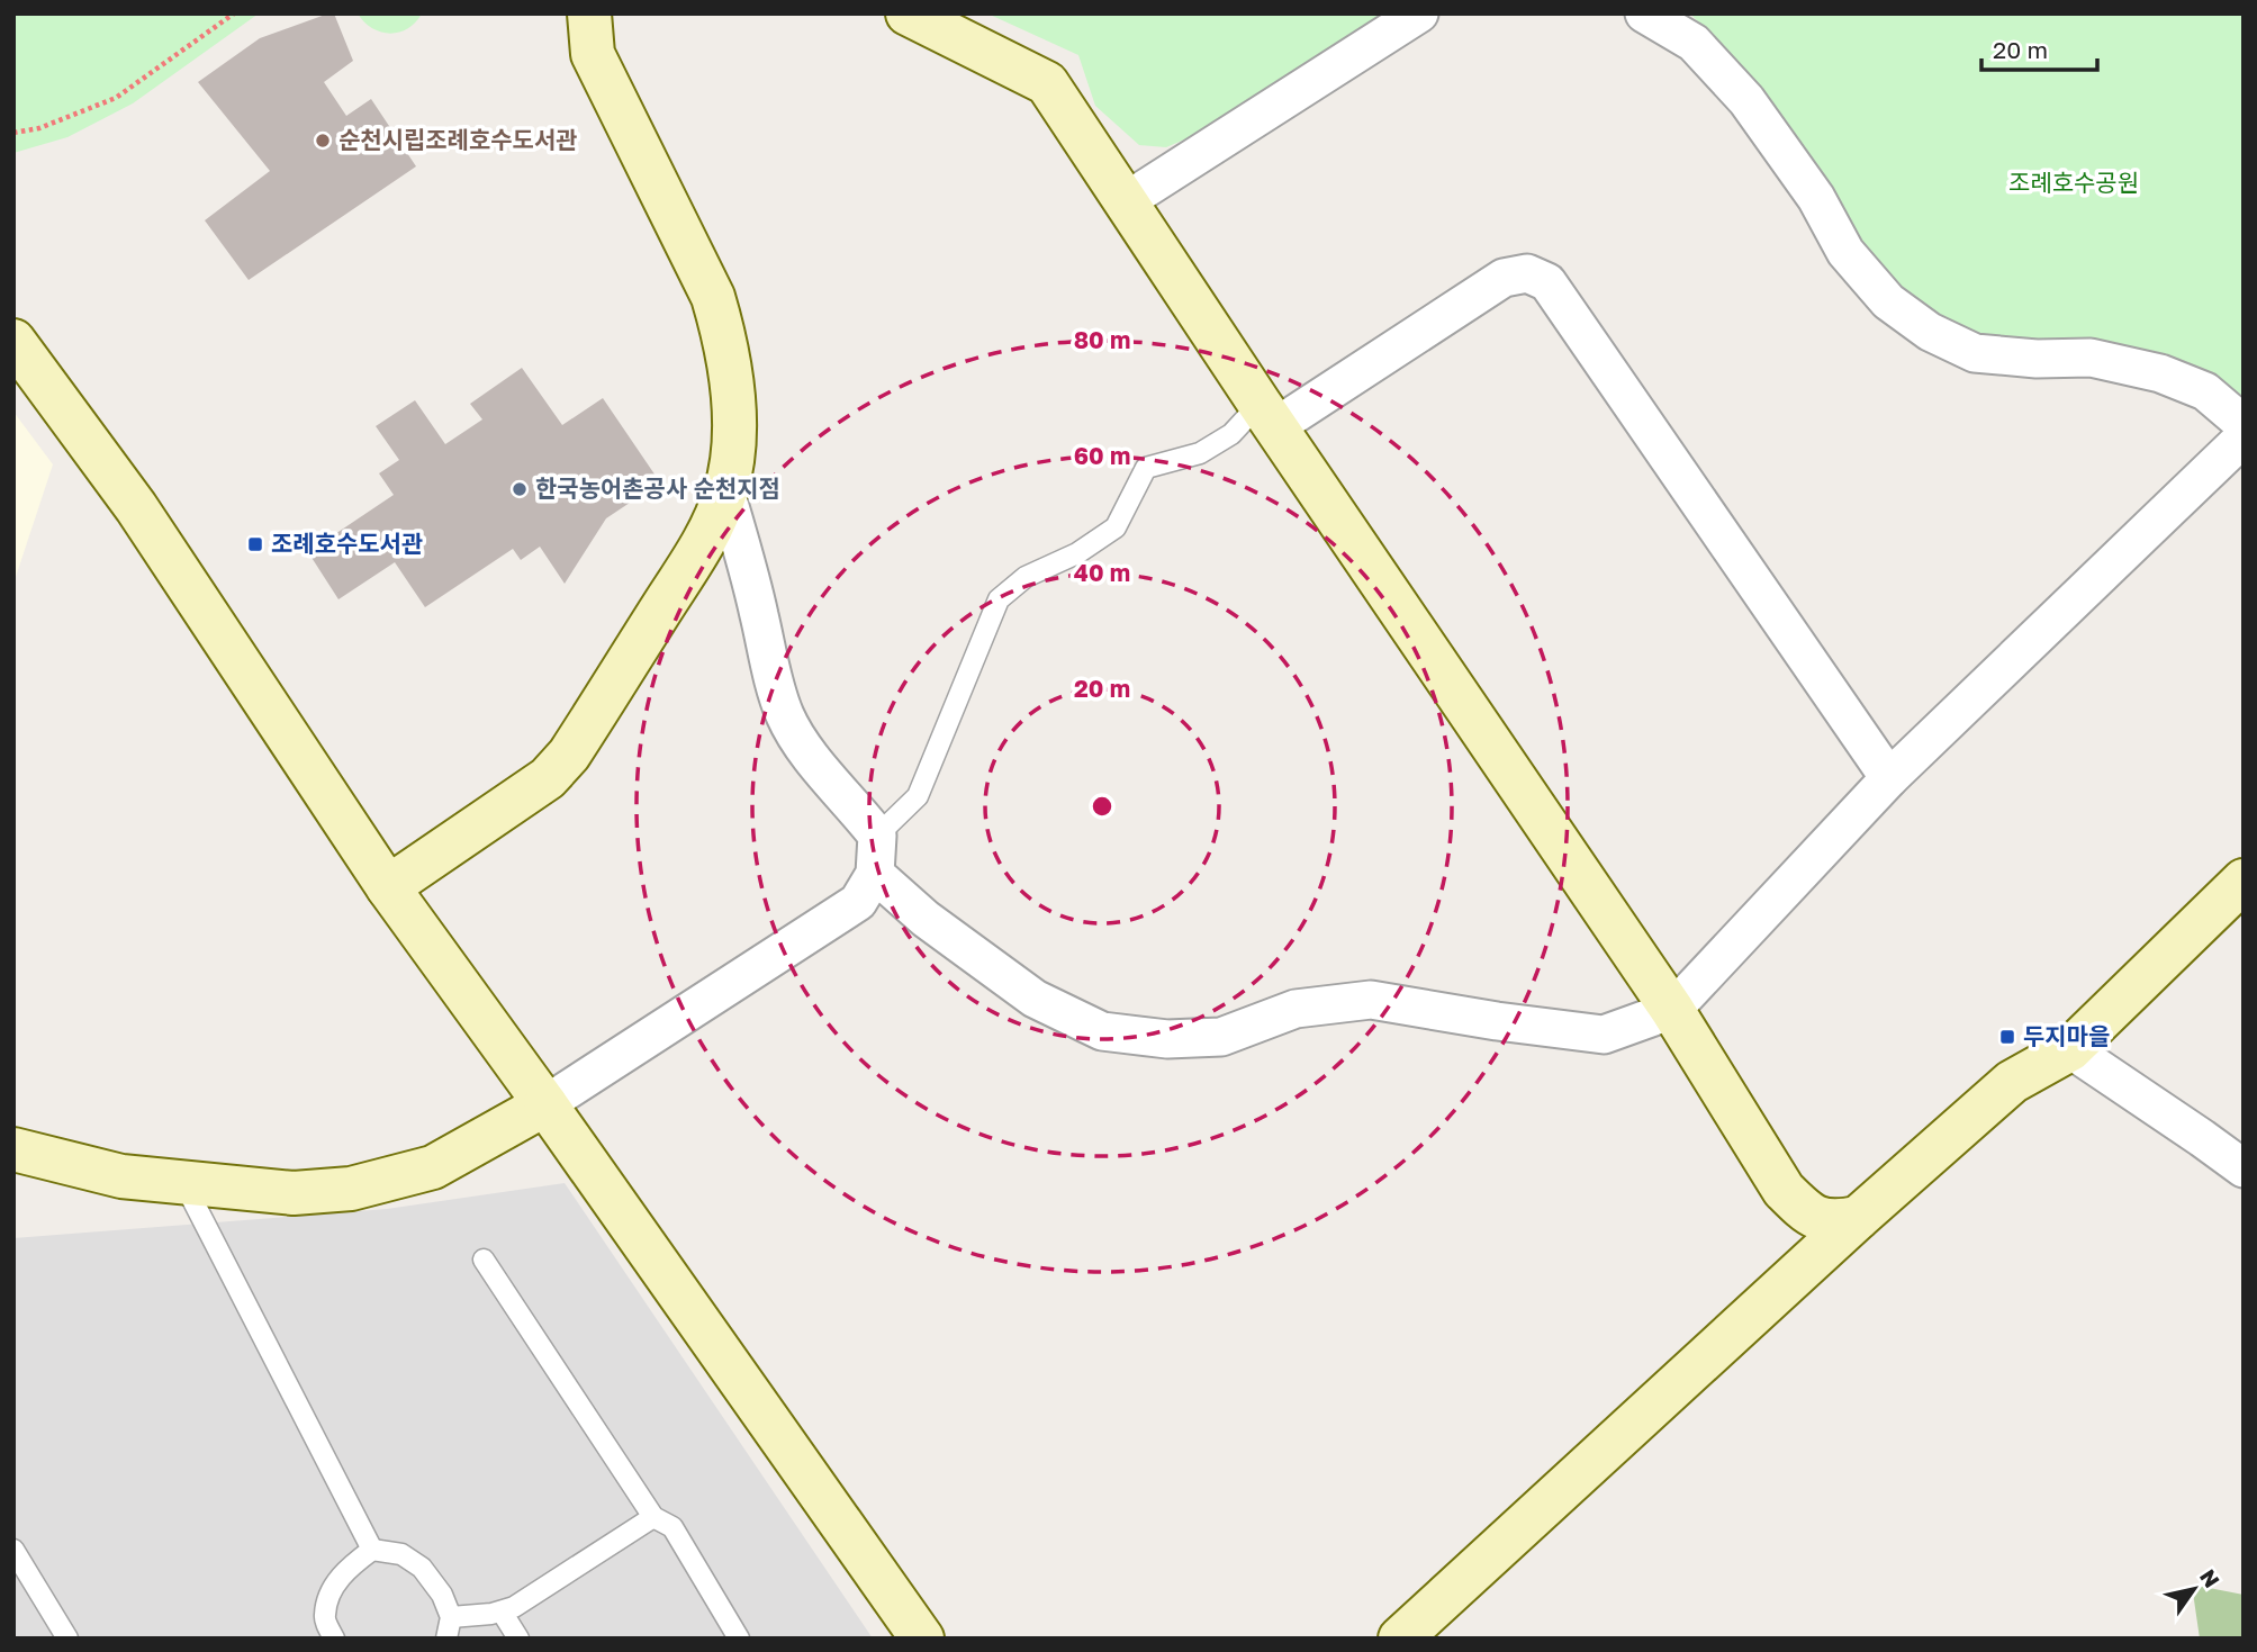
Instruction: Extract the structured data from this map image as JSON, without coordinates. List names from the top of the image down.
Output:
{
  "parks": ["조례호수공원"],
  "places": {
    "other": ["순천시립조례호수도서관", "한국농어촌공사 순천지점"],
    "transit": ["조례호수도서관", "두지마을"]
  },
  "scale_bar": "20 m",
  "north": "top right",
  "rings": [
    "80 m",
    "60 m",
    "40 m",
    "20 m"
  ]
}
